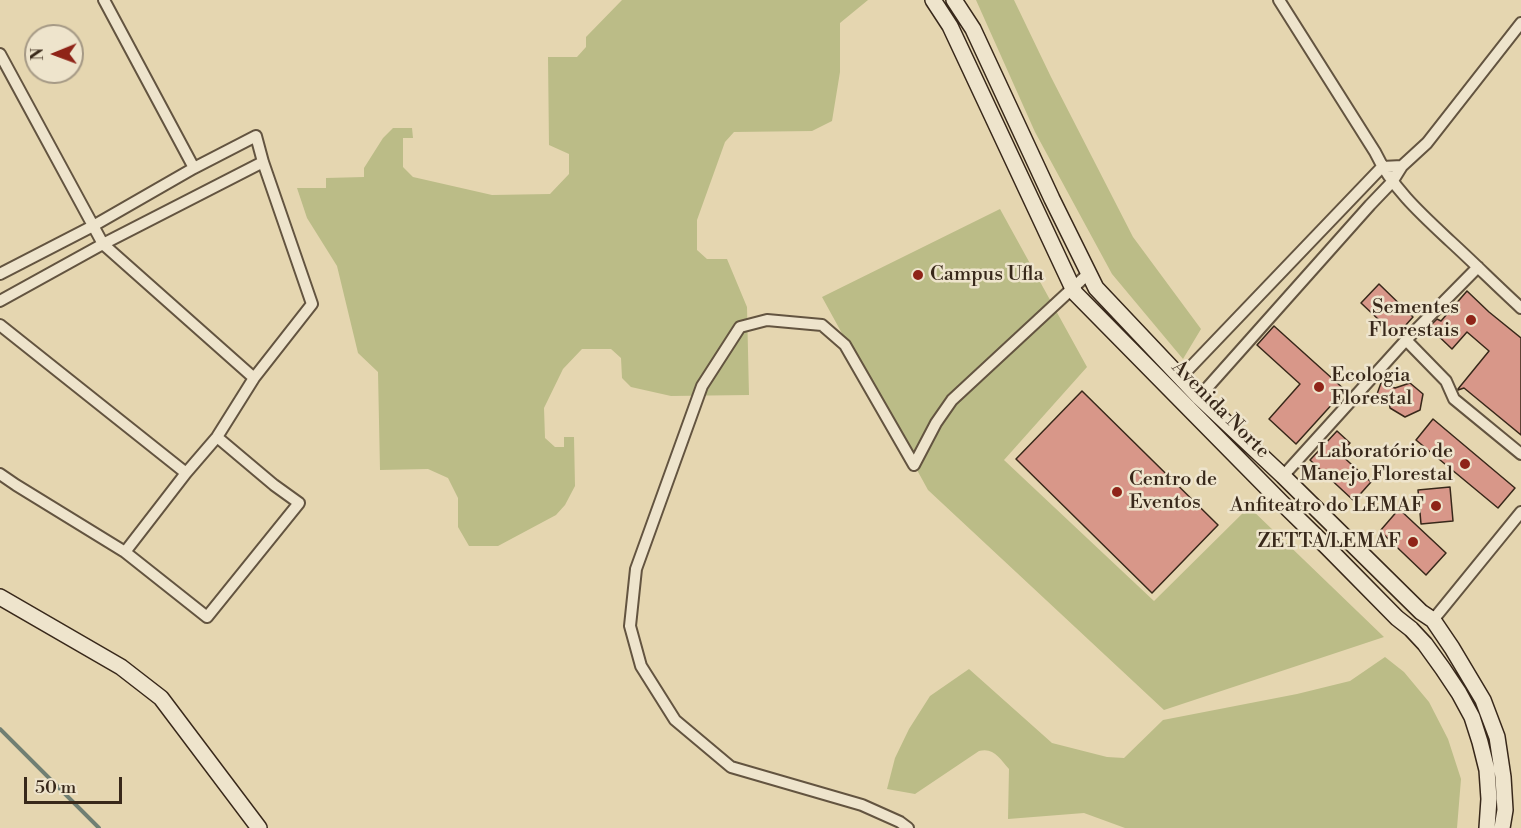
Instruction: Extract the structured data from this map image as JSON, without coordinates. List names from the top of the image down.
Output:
{
  "streets": {
    "street": ["Avenida Norte"]
  },
  "places": [
    "Campus Ufla",
    "Sementes Florestais",
    "Ecologia Florestal",
    "Laboratório de Manejo Florestal",
    "Centro de Eventos",
    "Anfiteatro do LEMAF",
    "ZETTA/LEMAF"
  ],
  "scale_bar": "50 m",
  "north": "left"
}
